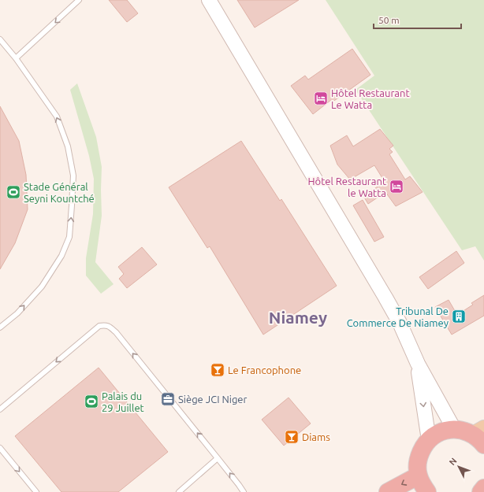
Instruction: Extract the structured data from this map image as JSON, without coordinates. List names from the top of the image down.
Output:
{
  "districts": ["Niamey"],
  "places": {
    "hotel": ["Hôtel Restaurant Le Watta", "Hôtel Restaurant le Watta"],
    "sports": ["Stade Général Seyni Kountché", "Palais du 29 Juillet"],
    "building": ["Tribunal De Commerce De Niamey"],
    "bar": ["Le Francophone", "Diams"],
    "office": ["Siège JCI Niger"]
  },
  "scale_bar": "50 m",
  "north": "top left"
}
